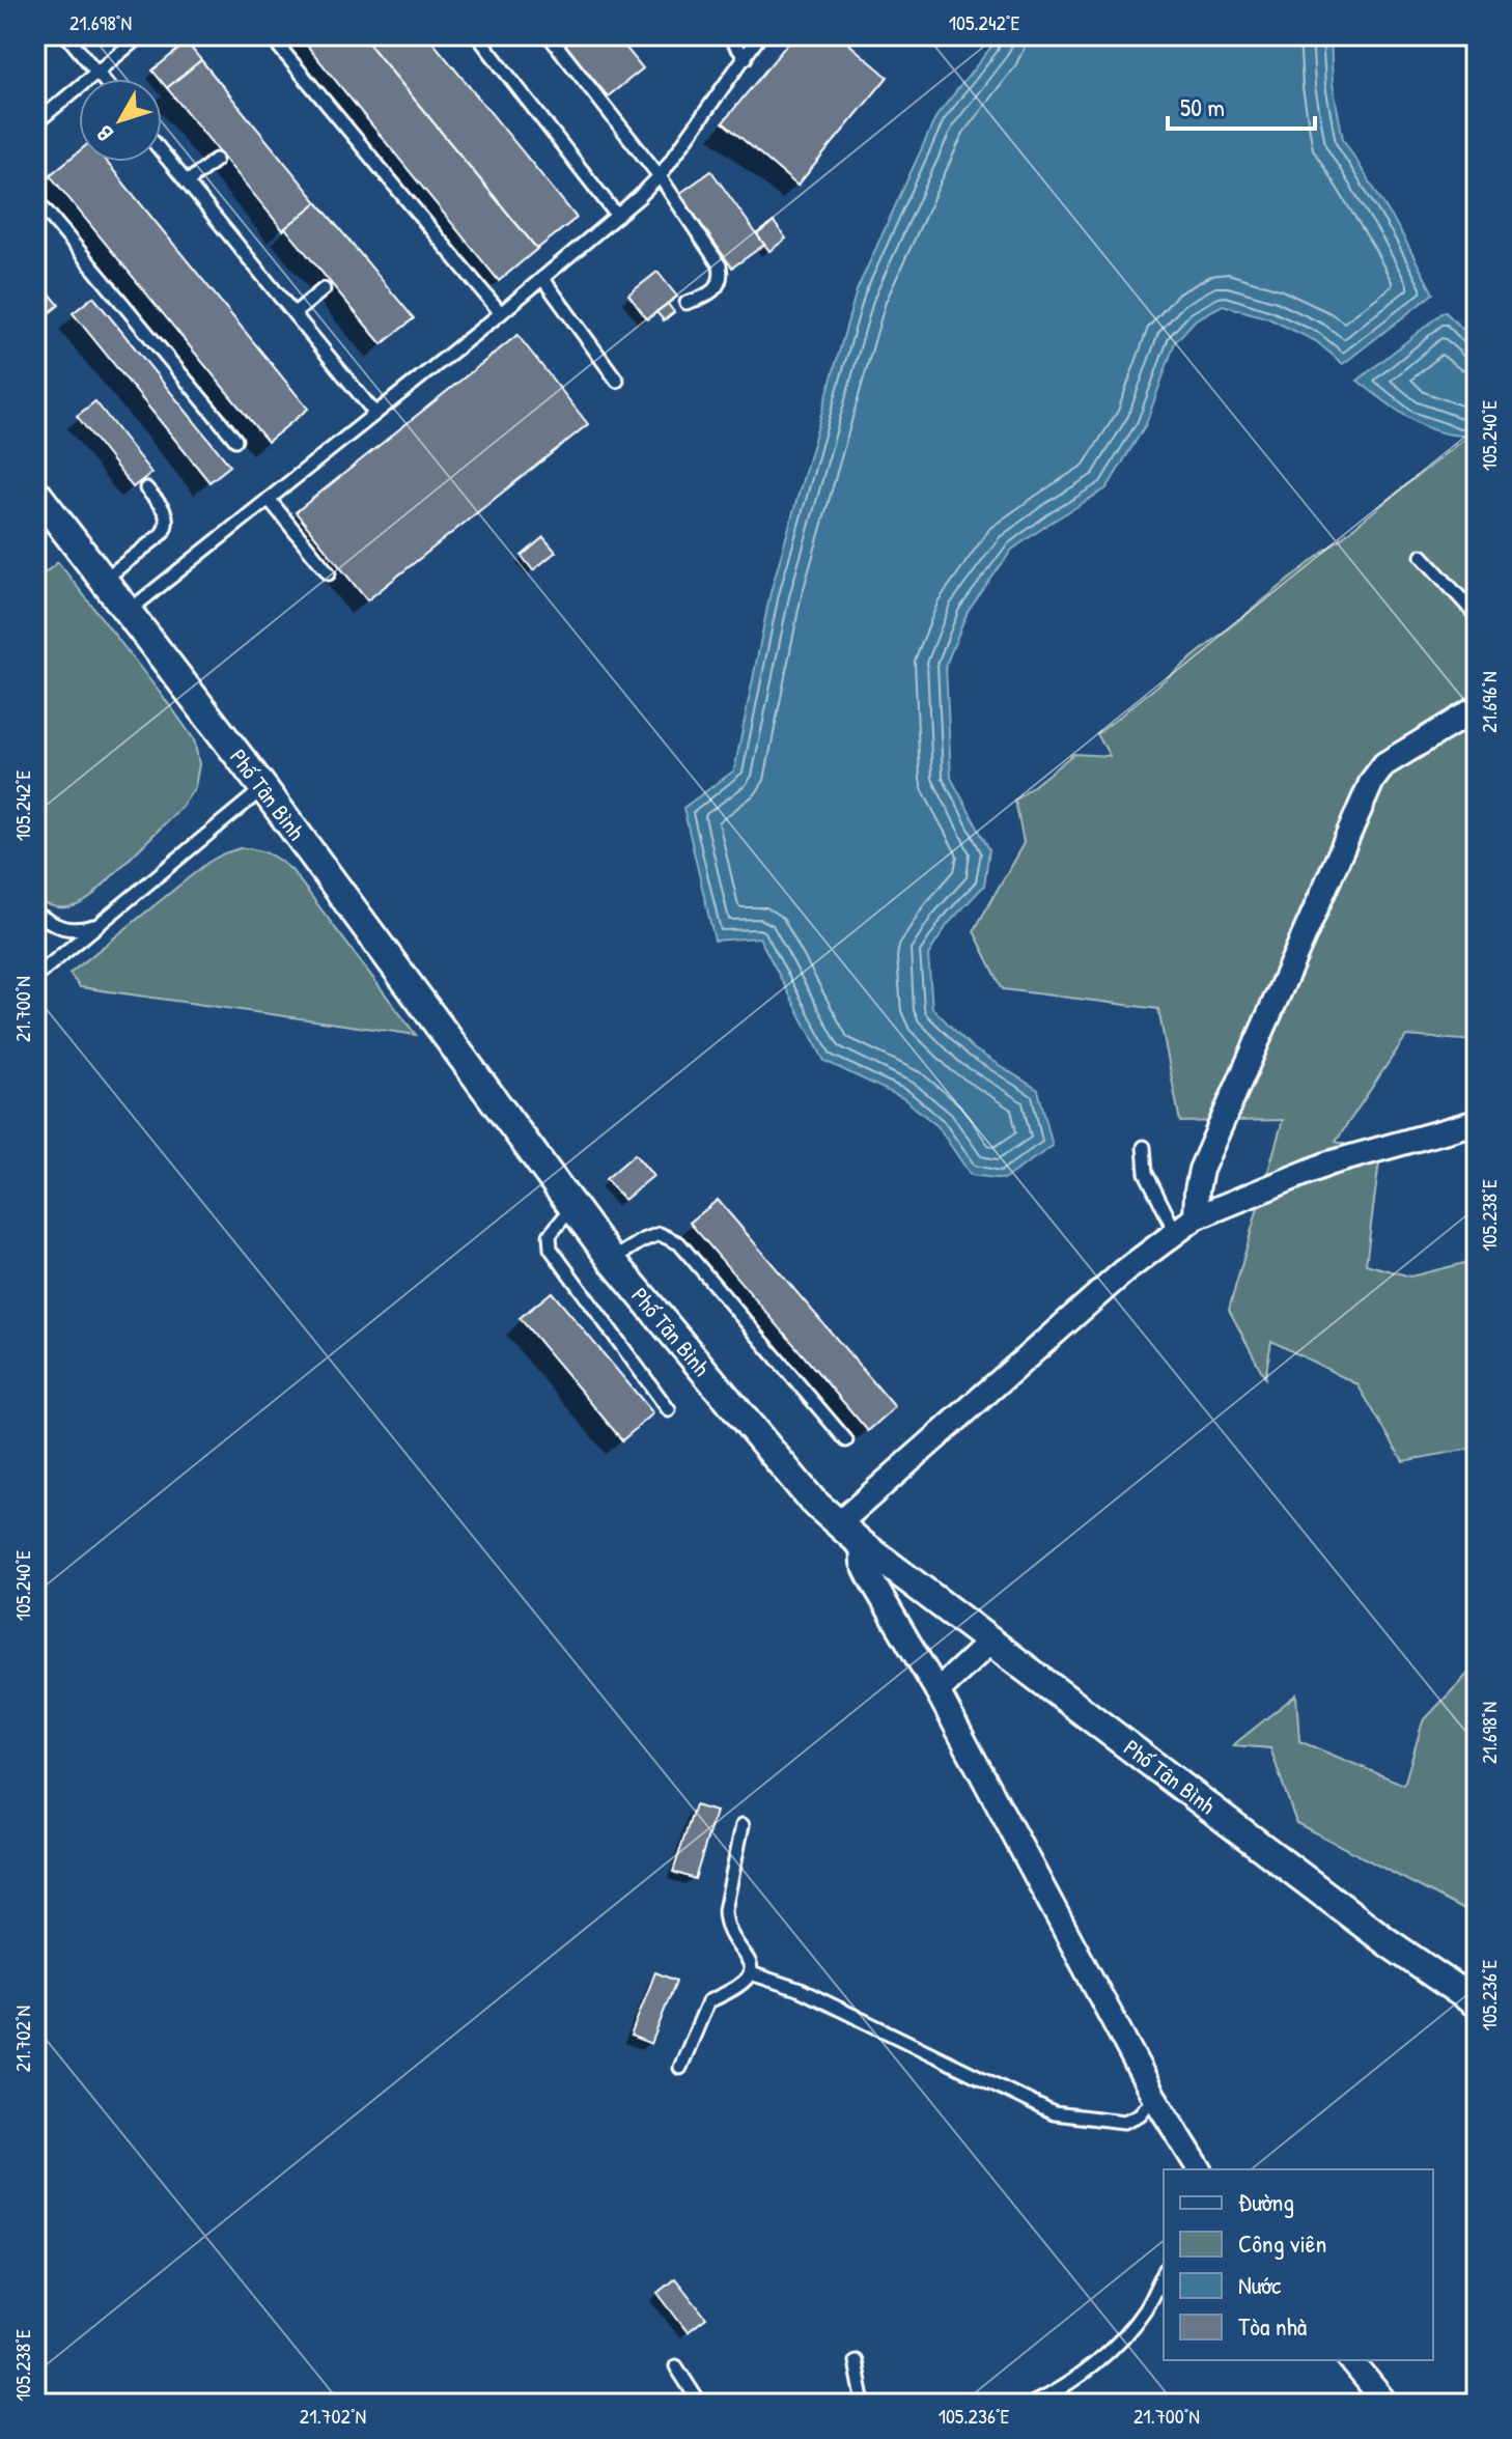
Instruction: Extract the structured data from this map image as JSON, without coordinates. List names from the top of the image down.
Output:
{
  "streets": {
    "street": ["Phố Tân Bình"]
  },
  "legend": [
    "Đường",
    "Công viên",
    "Nước",
    "Tòa nhà"
  ],
  "scale_bar": "50 m",
  "north": "bottom left",
  "coordinates": [
    "21.698°N",
    "105.242°E",
    "105.240°E",
    "21.696°N",
    "21.700°N",
    "105.238°E",
    "105.236°E",
    "21.702°N"
  ]
}
